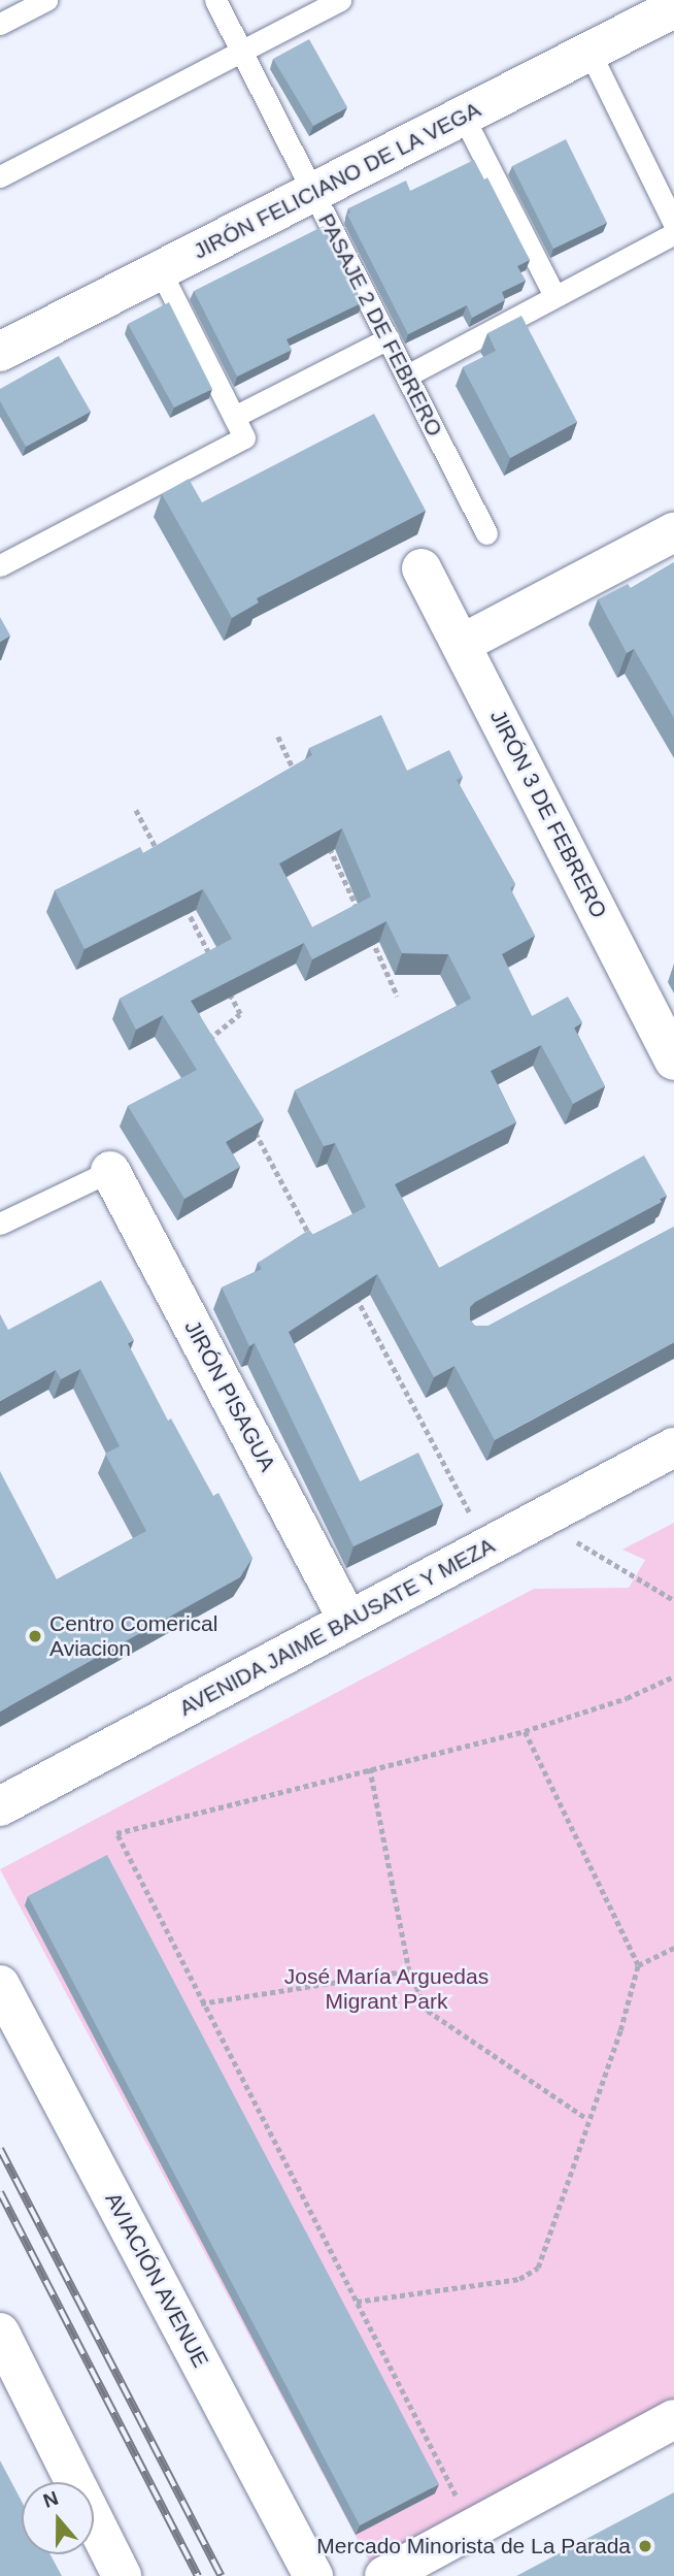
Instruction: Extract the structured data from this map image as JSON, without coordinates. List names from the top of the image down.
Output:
{
  "streets": {
    "street": [
      "JIRÓN FELICIANO DE LA VEGA",
      "JIRÓN 3 DE FEBRERO",
      "JIRÓN PISAGUA",
      "AVENIDA JAIME BAUSATE Y MEZA",
      "AVIACIÓN AVENUE"
    ],
    "lane": ["PASAJE 2 DE FEBRERO"]
  },
  "crossings": [
    ["JIRÓN FELICIANO DE LA VEGA", "PASAJE 2 DE FEBRERO"],
    ["JIRÓN PISAGUA", "AVENIDA JAIME BAUSATE Y MEZA"]
  ],
  "parks": ["José María Arguedas Migrant Park"],
  "places": ["Centro Comerical Aviacion", "Mercado Minorista de La Parada"],
  "north": "top"
}
